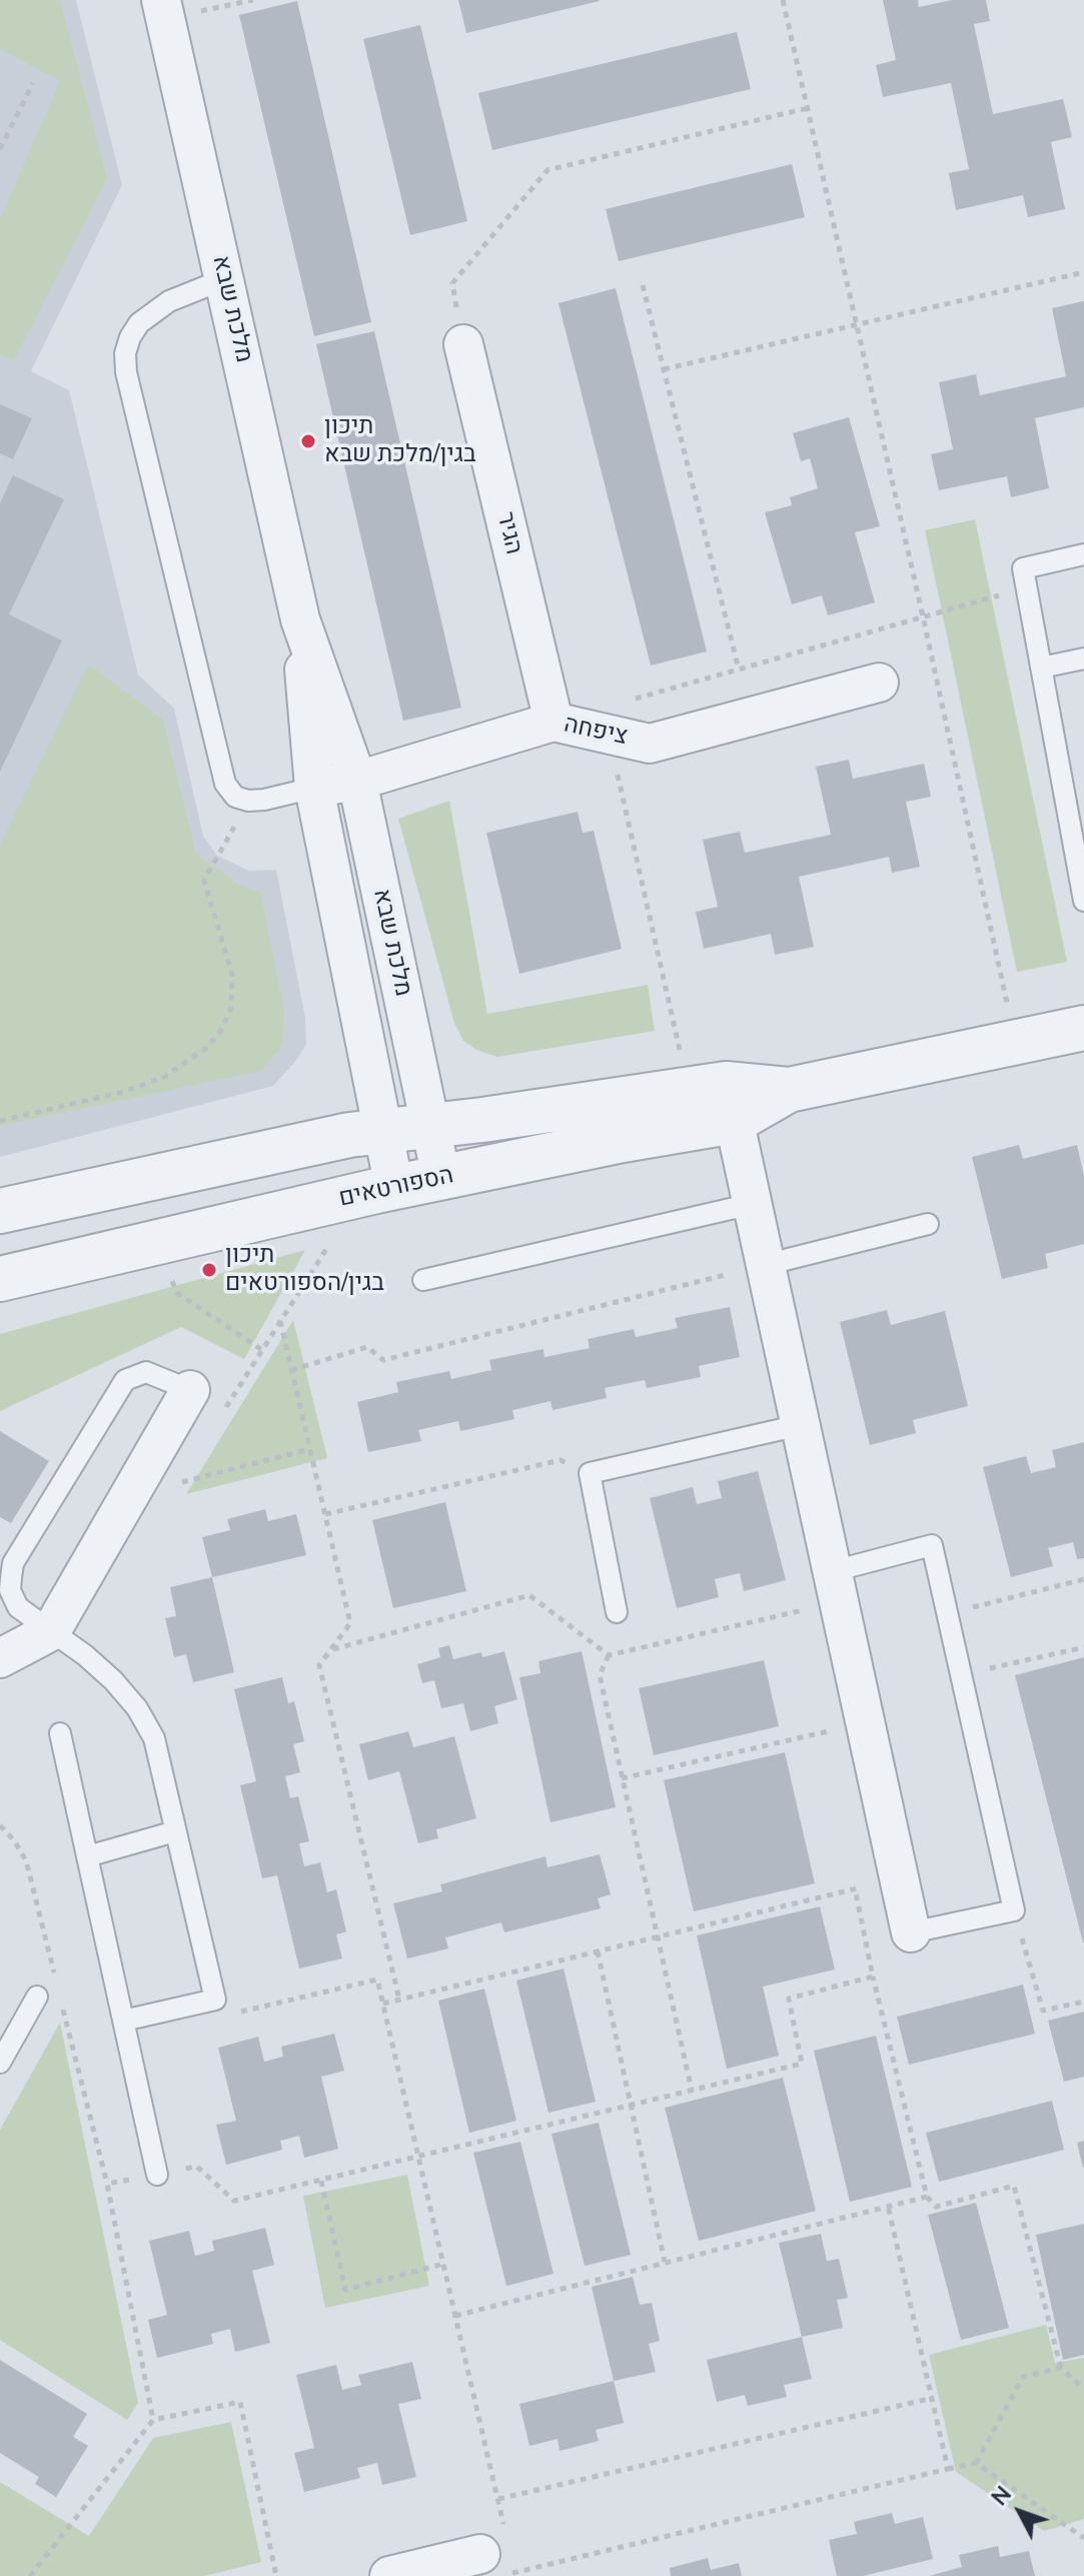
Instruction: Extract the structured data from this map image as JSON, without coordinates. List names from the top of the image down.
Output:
{
  "streets": {
    "street": [
      "מלכת שבא",
      "הגיר",
      "ציפחה",
      "הספורטאים"
    ]
  },
  "crossings": [
    ["מלכת שבא", "ציפחה"],
    ["מלכת שבא", "הספורטאים"],
    ["הגיר", "ציפחה"]
  ],
  "places": ["תיכון בגין/מלכת שבא", "תיכון בגין/הספורטאים"],
  "north": "top left"
}
